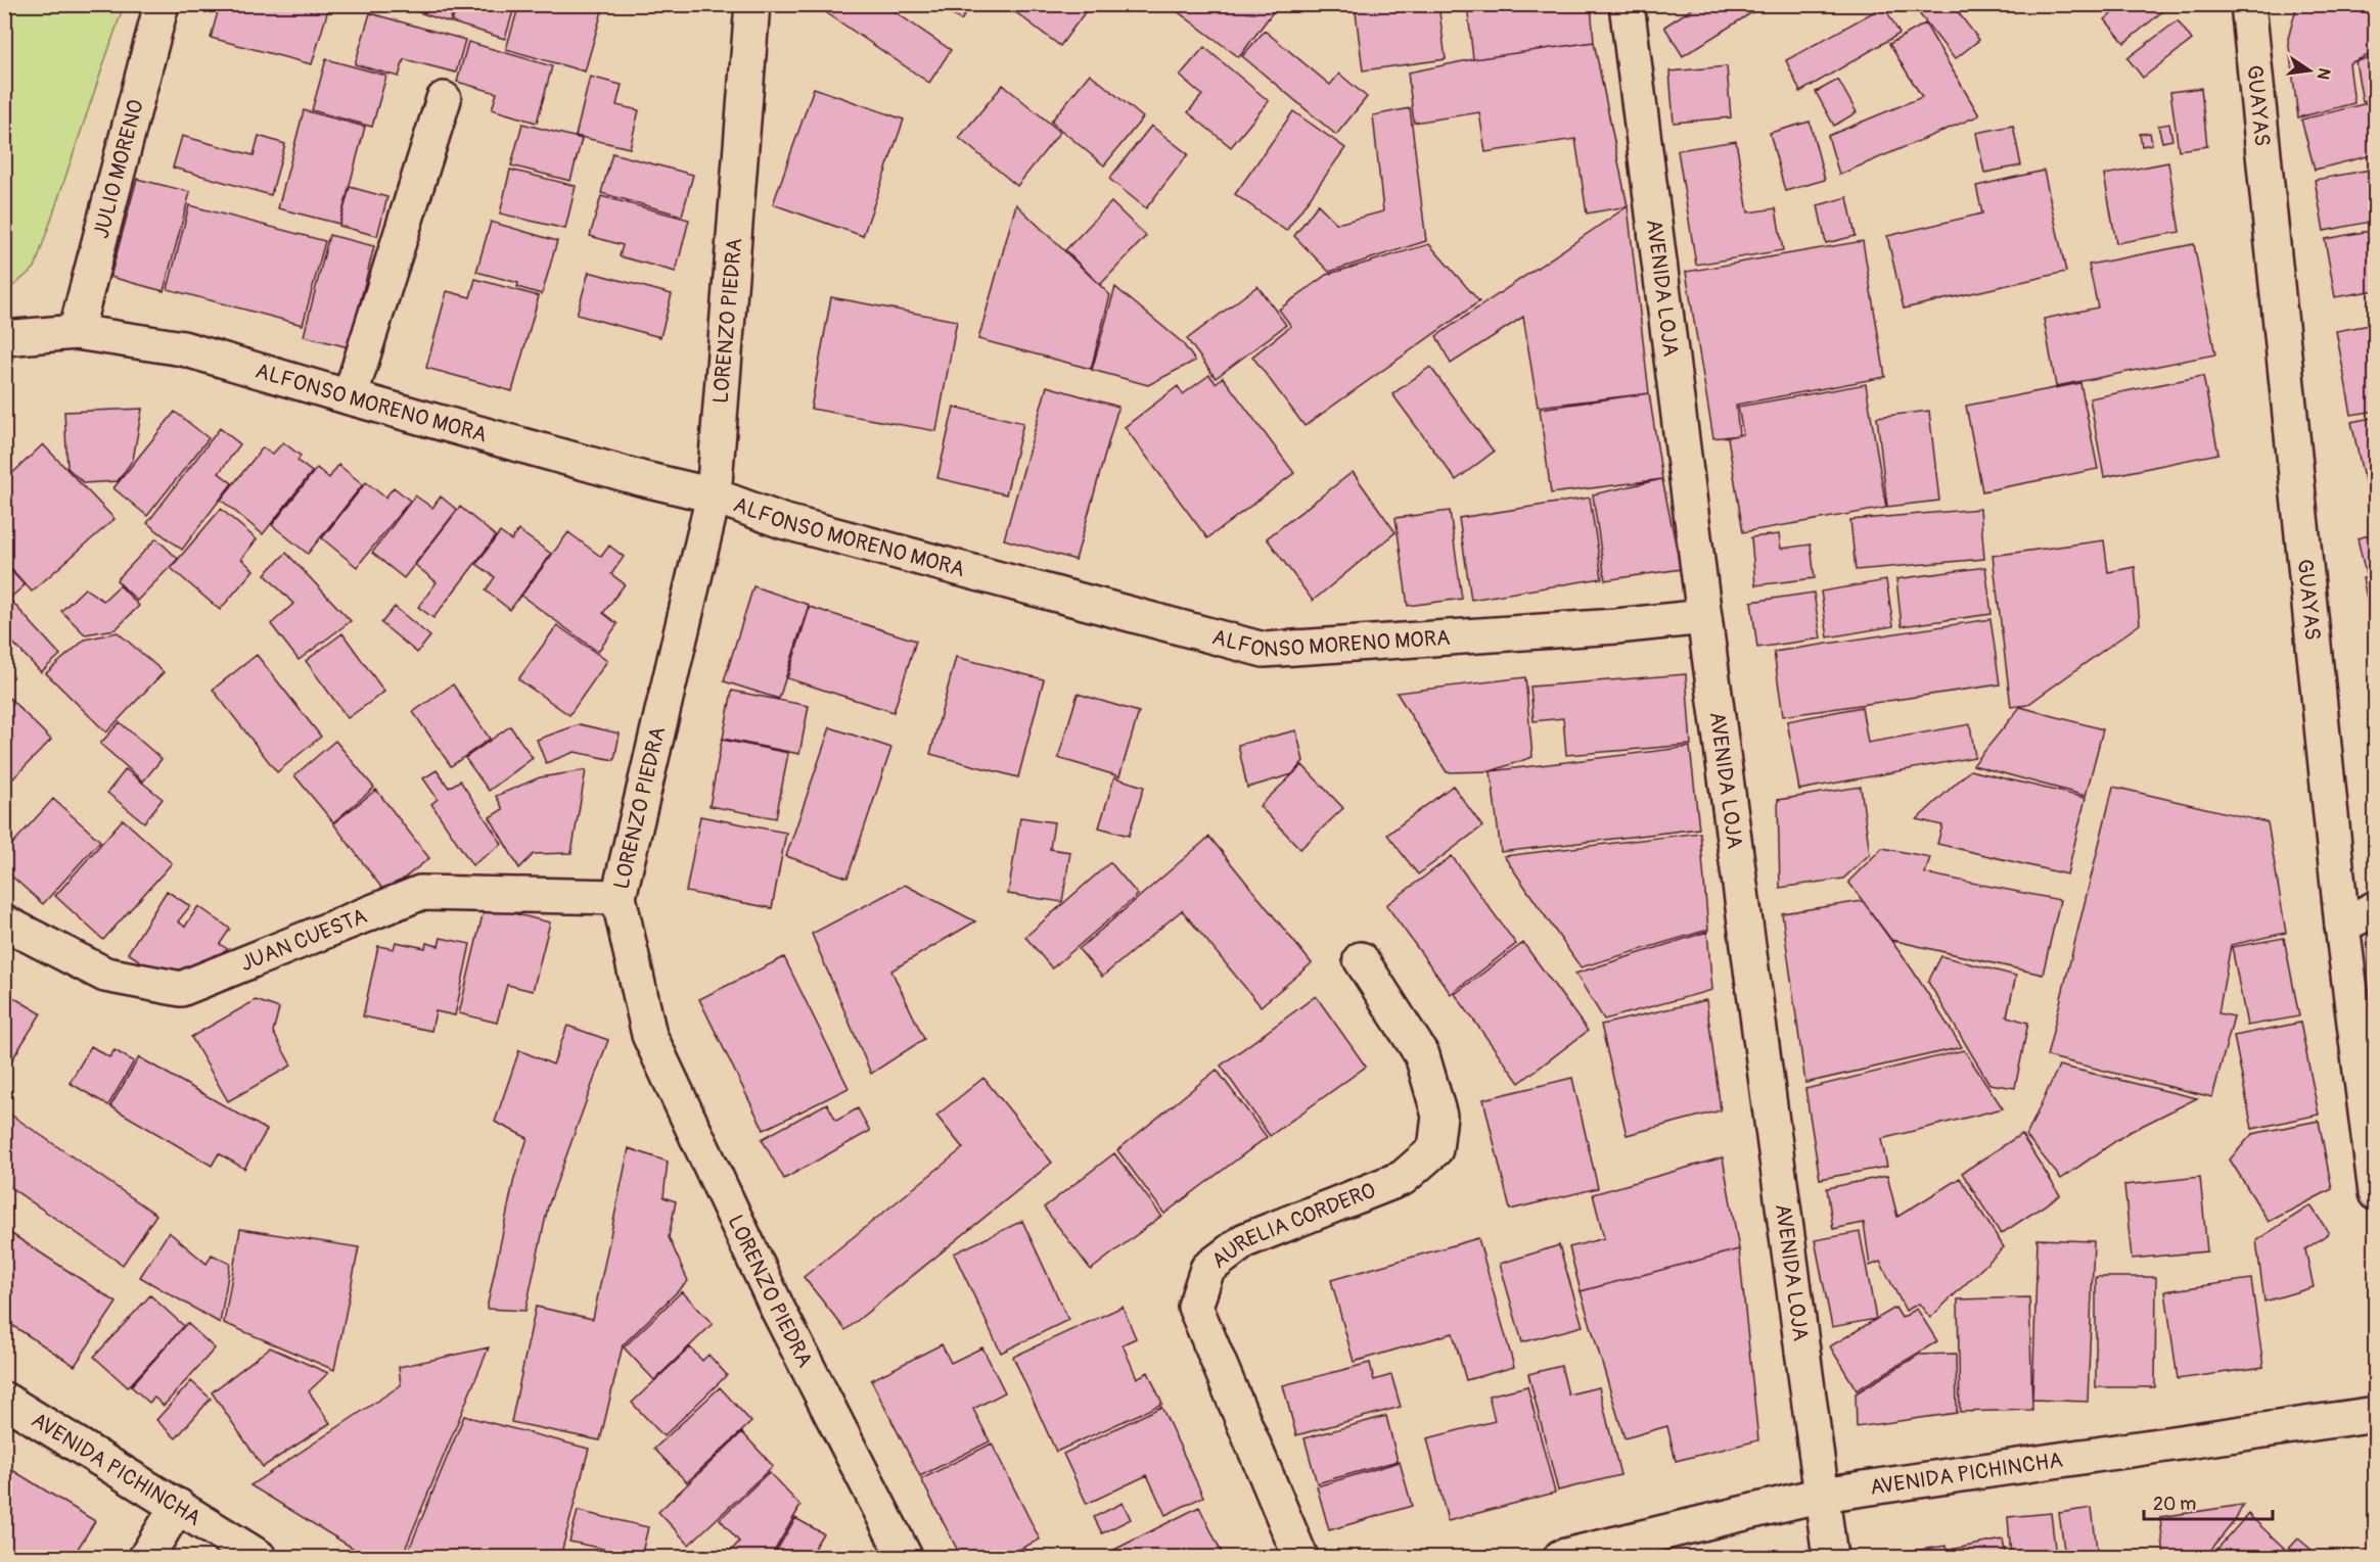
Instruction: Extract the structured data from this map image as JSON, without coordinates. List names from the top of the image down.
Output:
{
  "streets": {
    "street": [
      "GUAYAS",
      "JULIO MORENO",
      "AVENIDA LOJA",
      "LORENZO PIEDRA",
      "ALFONSO MORENO MORA",
      "JUAN CUESTA",
      "AURELIA CORDERO",
      "AVENIDA PICHINCHA"
    ]
  },
  "crossings": [
    ["JULIO MORENO", "ALFONSO MORENO MORA"],
    ["AVENIDA LOJA", "ALFONSO MORENO MORA"],
    ["AVENIDA LOJA", "AVENIDA PICHINCHA"],
    ["LORENZO PIEDRA", "ALFONSO MORENO MORA"],
    ["LORENZO PIEDRA", "JUAN CUESTA"]
  ],
  "scale_bar": "20 m",
  "north": "right"
}
